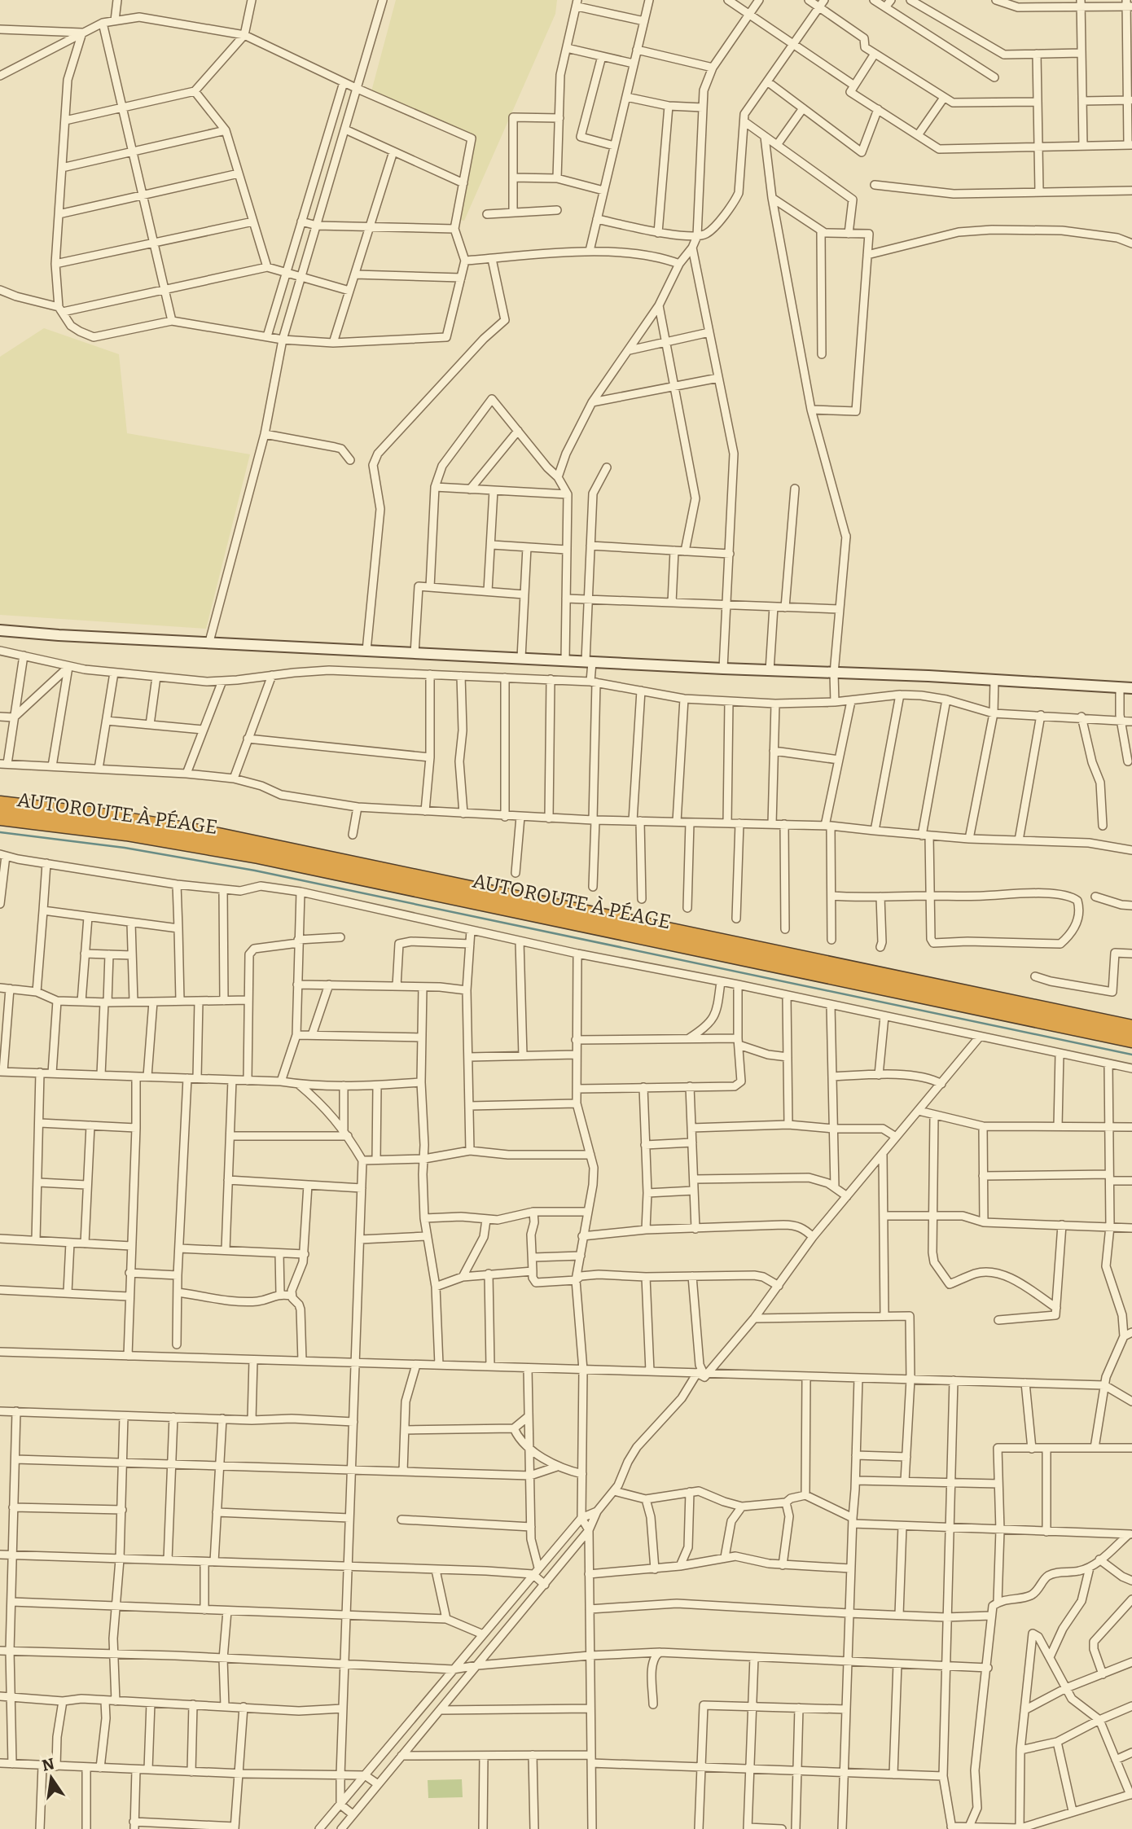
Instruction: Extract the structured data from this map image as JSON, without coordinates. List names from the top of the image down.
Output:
{
  "streets": {
    "highway": ["AUTOROUTE À PÉAGE"]
  },
  "north": "top"
}
